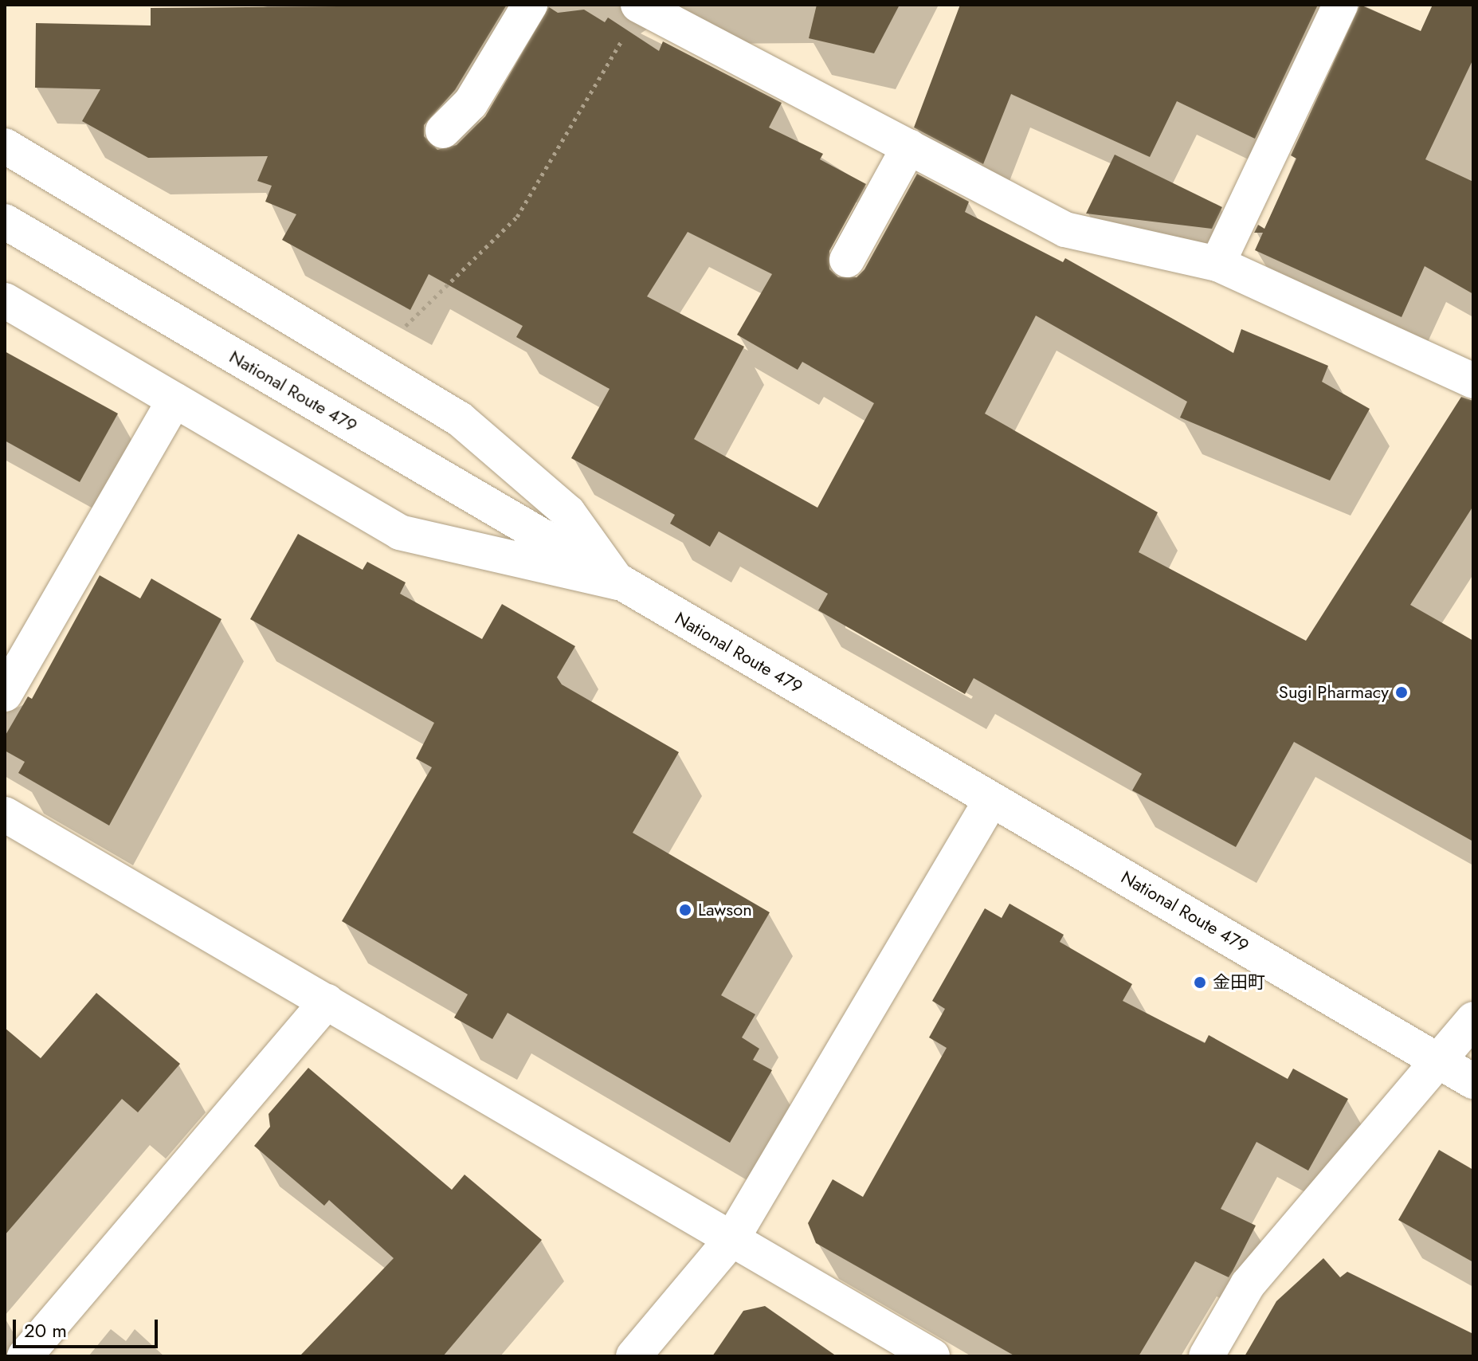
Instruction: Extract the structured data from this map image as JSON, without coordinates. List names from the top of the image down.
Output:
{
  "streets": {
    "main road": ["National Route 479"]
  },
  "places": ["Sugi Pharmacy", "Lawson", "金田町"],
  "scale_bar": "20 m"
}
